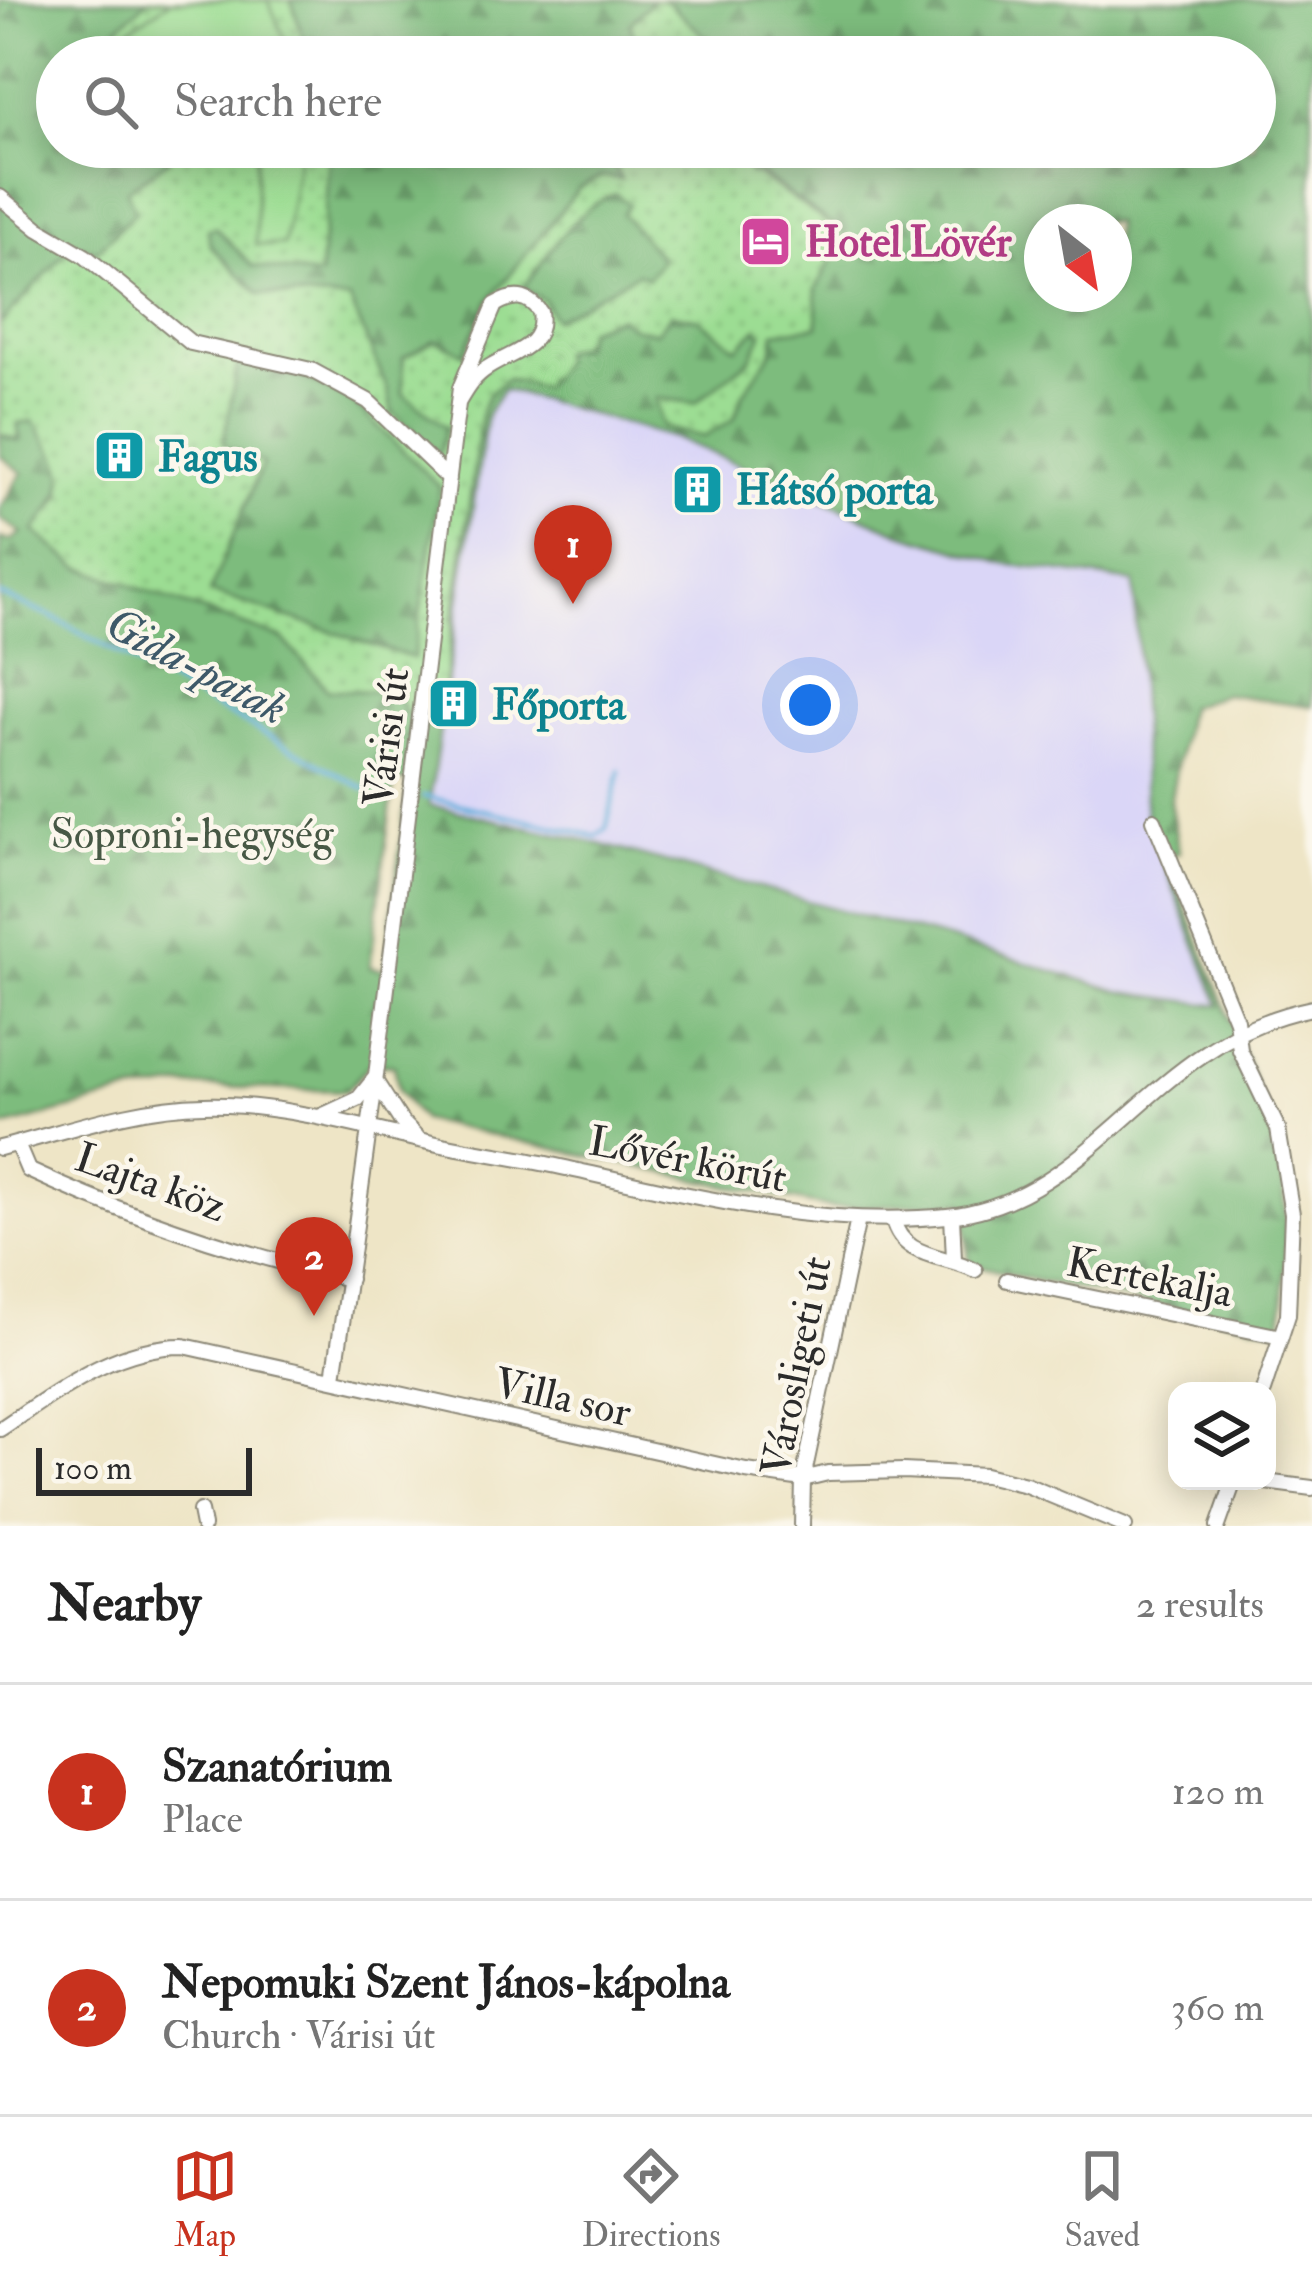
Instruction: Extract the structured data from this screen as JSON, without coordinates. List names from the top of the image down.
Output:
{
  "streets": {
    "street": [
      "Várisi út",
      "Lővér körút",
      "Lajta köz",
      "Kertekalja",
      "Városligeti út",
      "Villa sor"
    ]
  },
  "crossings": [
    ["Várisi út", "Lővér körút"],
    ["Várisi út", "Lajta köz"],
    ["Várisi út", "Villa sor"],
    ["Lővér körút", "Lajta köz"],
    ["Lővér körút", "Városligeti út"],
    ["Városligeti út", "Villa sor"]
  ],
  "water": ["Gida-patak"],
  "parks": ["Soproni-hegység"],
  "places": {
    "hotel": ["Hotel Lövér"],
    "building": ["Fagus", "Hátsó porta", "Főporta"]
  },
  "scale_bar": "100 m",
  "north": "bottom right",
  "page": {
    "search": "Search here",
    "pins": ["1", "2"],
    "scale": "100 m",
    "heading": ["Nearby", "2 results"],
    "list": [
      {
        "mark": "1",
        "name": "Szanatórium",
        "note": "Place",
        "value": "120 m"
      },
      {
        "mark": "2",
        "name": "Nepomuki Szent János-kápolna",
        "note": "Church · Várisi út",
        "value": "360 m"
      }
    ],
    "nav": ["Map", "Directions", "Saved"]
  }
}
